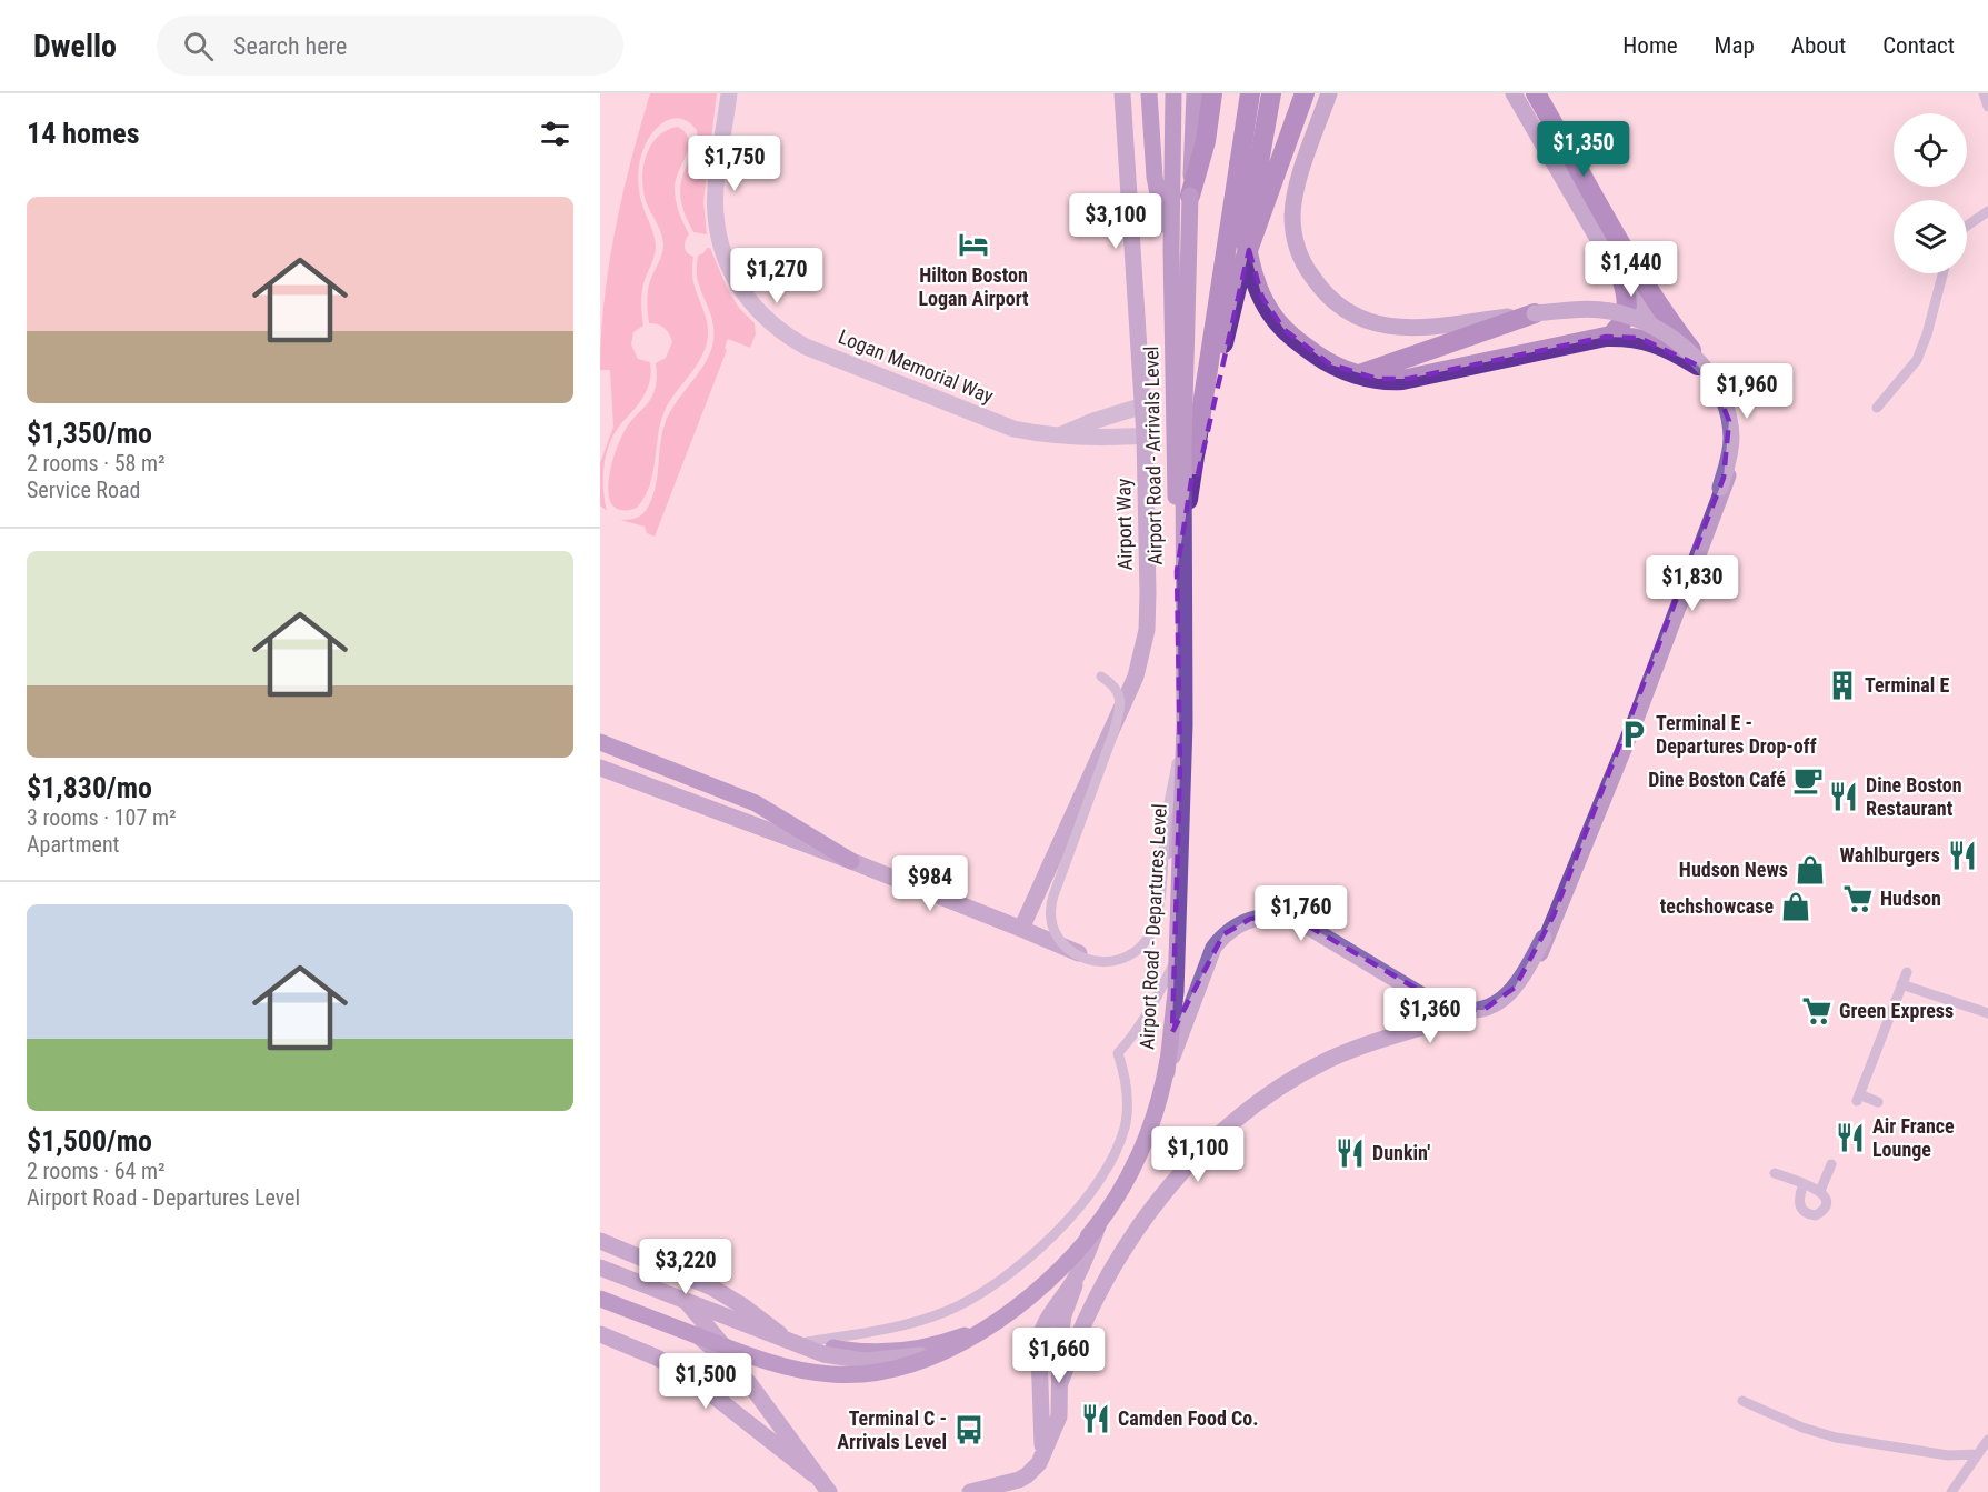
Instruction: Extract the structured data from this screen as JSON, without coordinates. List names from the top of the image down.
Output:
{
  "streets": {
    "main road": ["Airport Road - Arrivals Level", "Airport Way", "Airport Road - Departures Level"],
    "street": ["Logan Memorial Way"]
  },
  "crossings": [
    ["Logan Memorial Way", "Airport Way"],
    ["Airport Road - Arrivals Level", "Airport Road - Departures Level"]
  ],
  "places": {
    "hotel": ["Hilton Boston Logan Airport"],
    "building": ["Terminal E"],
    "parking": ["Terminal E - Departures Drop-off"],
    "cafe": ["Dine Boston Café"],
    "restaurant": [
      "Dine Boston Restaurant",
      "Wahlburgers",
      "Air France Lounge",
      "Dunkin'",
      "Camden Food Co."
    ],
    "shop": ["Hudson News", "techshowcase"],
    "supermarket": ["Hudson", "Green Express"],
    "bus stop": ["Terminal C - Arrivals Level"]
  },
  "page": {
    "header": "Dwello",
    "search": "Search here",
    "nav": [
      "Home",
      "Map",
      "About",
      "Contact"
    ],
    "heading": "14 homes",
    "price": [
      "$1,350",
      "$1,750",
      "$3,100",
      "$1,440",
      "$1,270",
      "$1,960",
      "$1,830",
      "$984",
      "$1,760",
      "$1,360",
      "$1,100",
      "$3,220",
      "$1,660",
      "$1,500"
    ],
    "list": [
      {
        "name": "$1,350/mo",
        "note": "2 rooms · 58 m² · Service Road"
      },
      {
        "name": "$1,830/mo",
        "note": "3 rooms · 107 m² · Apartment"
      },
      {
        "name": "$1,500/mo",
        "note": "2 rooms · 64 m² · Airport Road - Departures Level"
      }
    ]
  }
}
